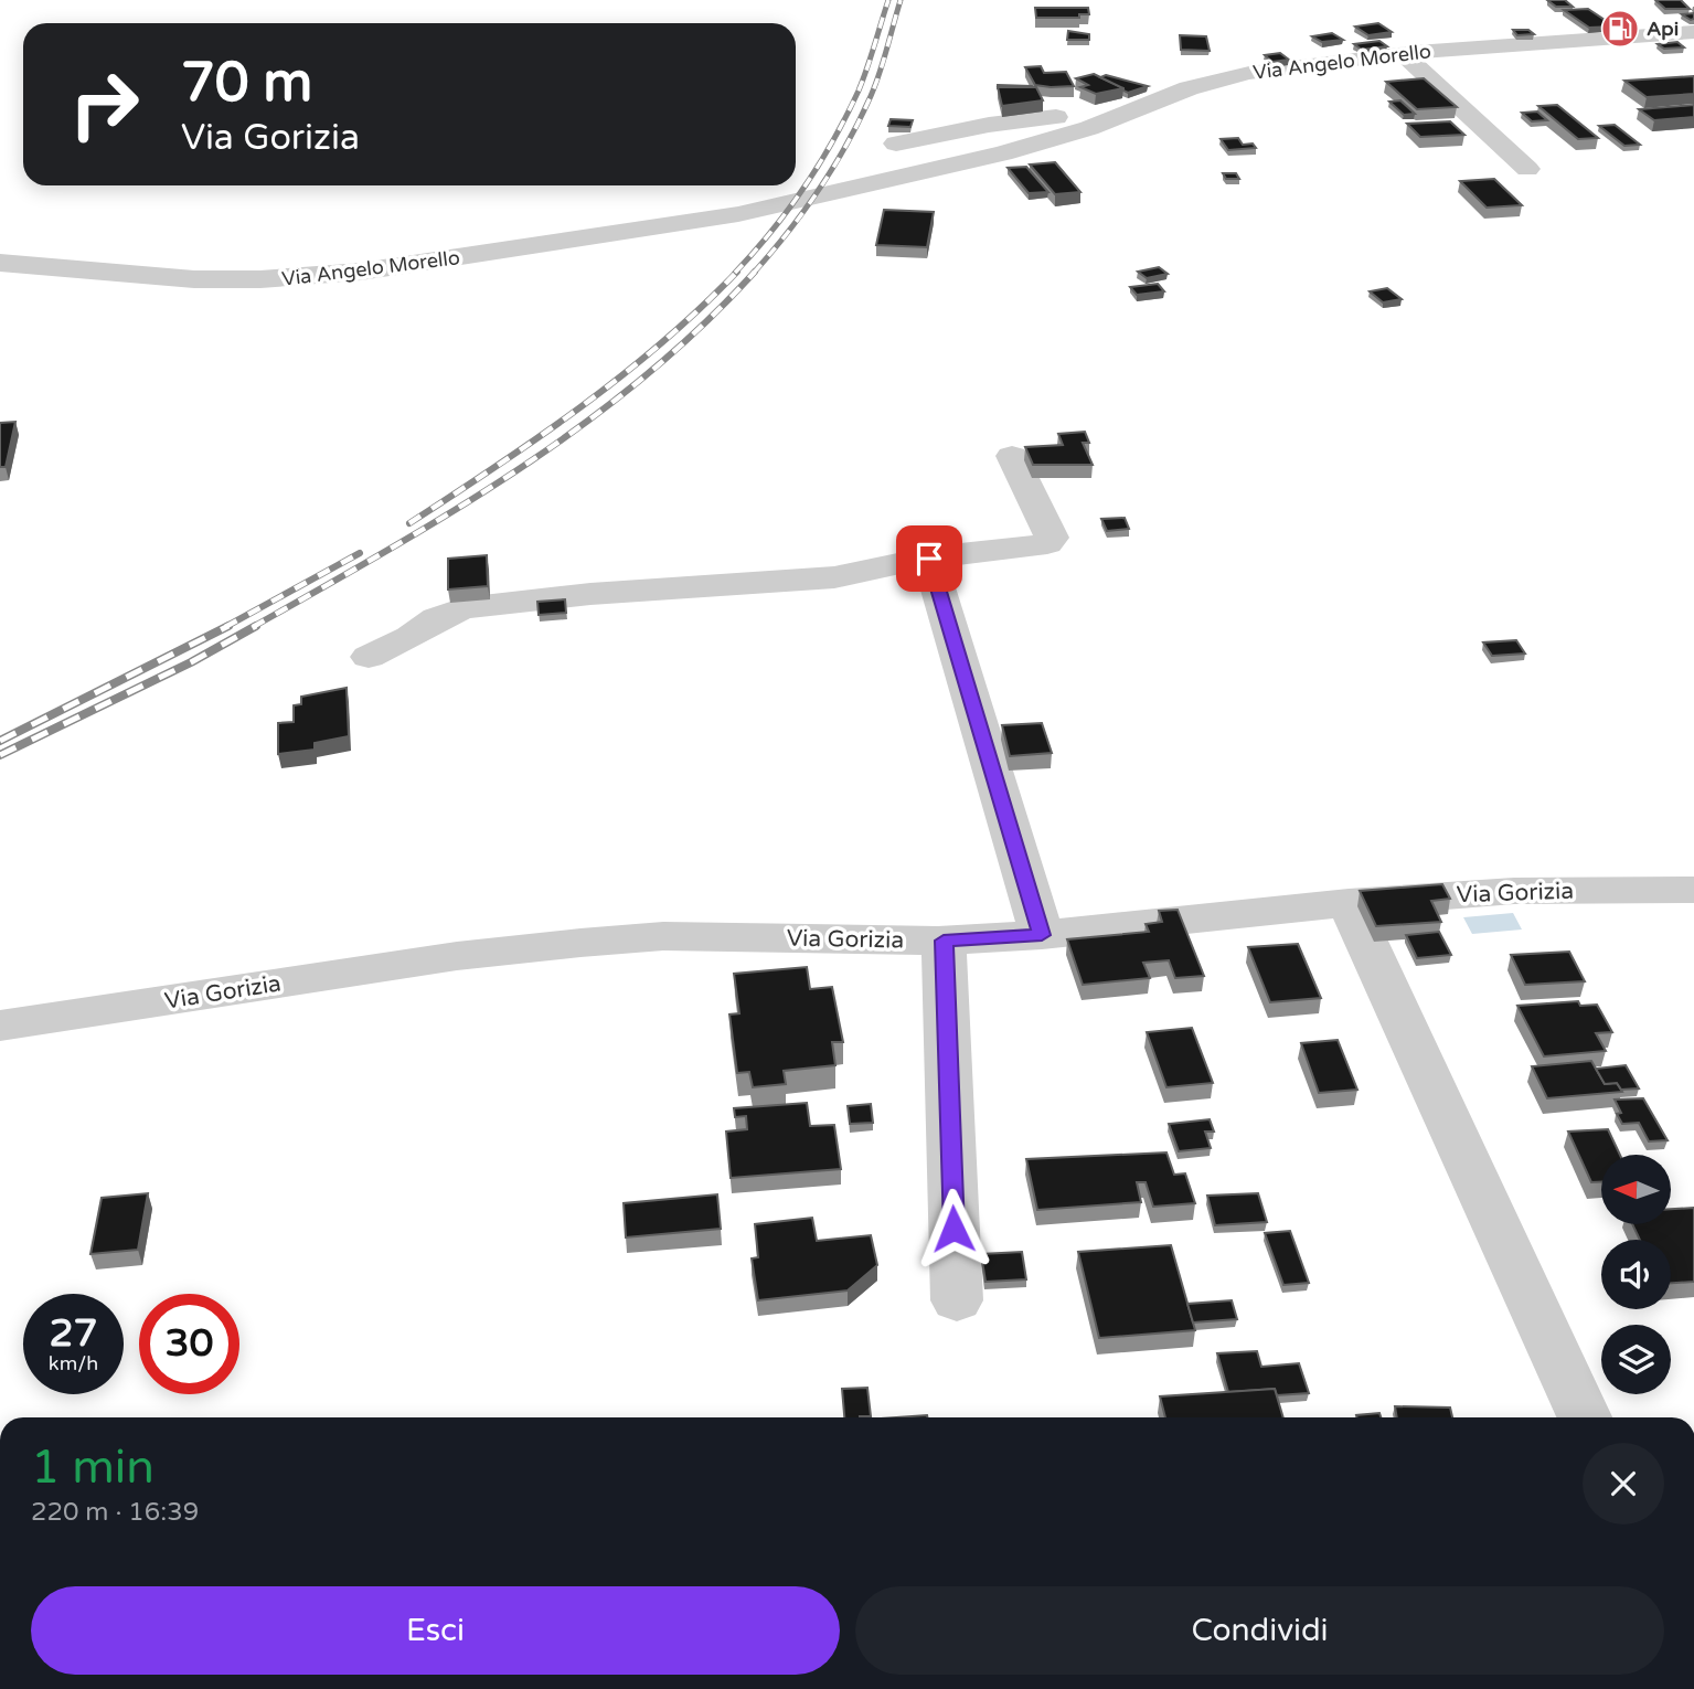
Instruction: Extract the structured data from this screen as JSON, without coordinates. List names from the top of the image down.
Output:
{
  "streets": {
    "street": ["Via Angelo Morello", "Via Gorizia"]
  },
  "places": {
    "fuel station": ["Api"]
  },
  "north": "left",
  "page": {
    "turn": ["70 m", "Via Gorizia"],
    "speed": "27 km/h",
    "limit": "30",
    "heading": ["1 min", "220 m · 16:39"],
    "buttons": ["Esci", "Condividi"]
  }
}
